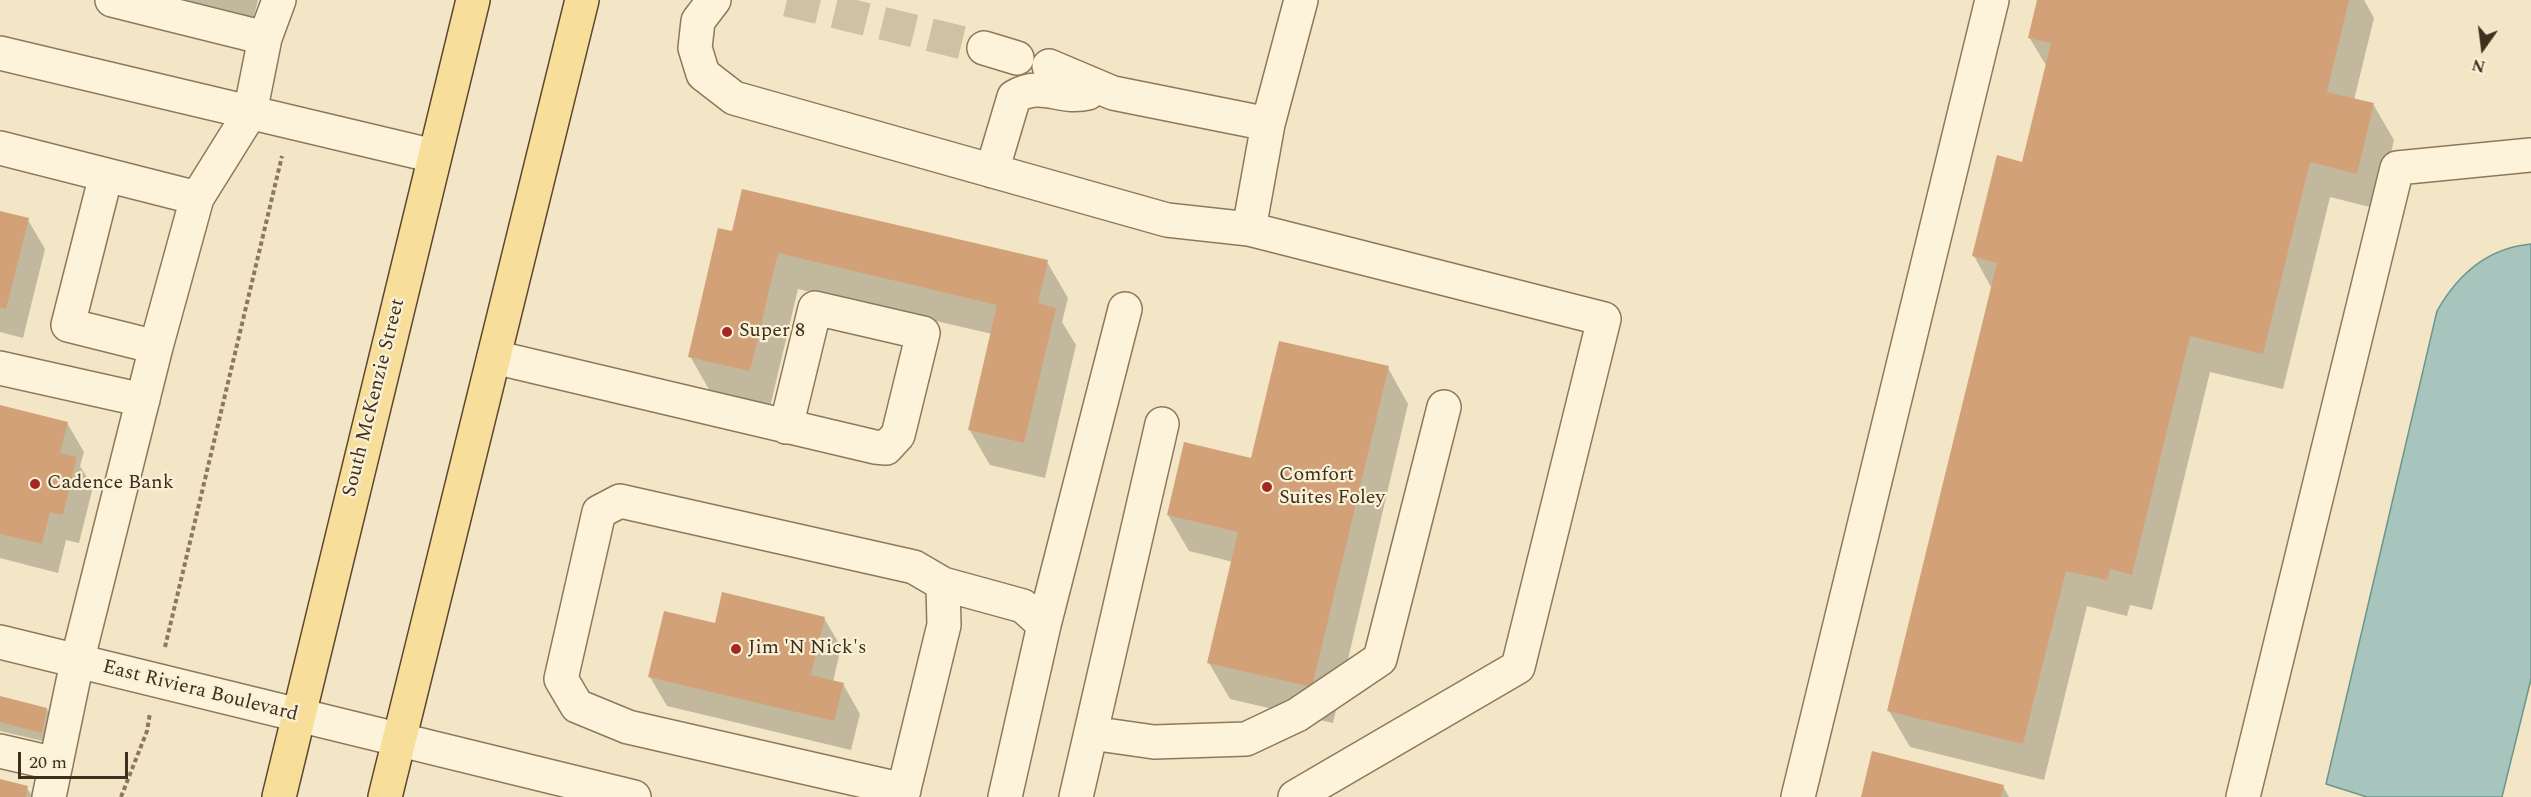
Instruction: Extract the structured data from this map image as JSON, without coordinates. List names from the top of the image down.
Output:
{
  "streets": {
    "main road": ["South McKenzie Street"],
    "street": ["East Riviera Boulevard"]
  },
  "crossings": [
    ["South McKenzie Street", "East Riviera Boulevard"]
  ],
  "places": [
    "Super 8",
    "Cadence Bank",
    "Comfort Suites Foley",
    "Jim 'N Nick's"
  ],
  "scale_bar": "20 m",
  "north": "bottom"
}
